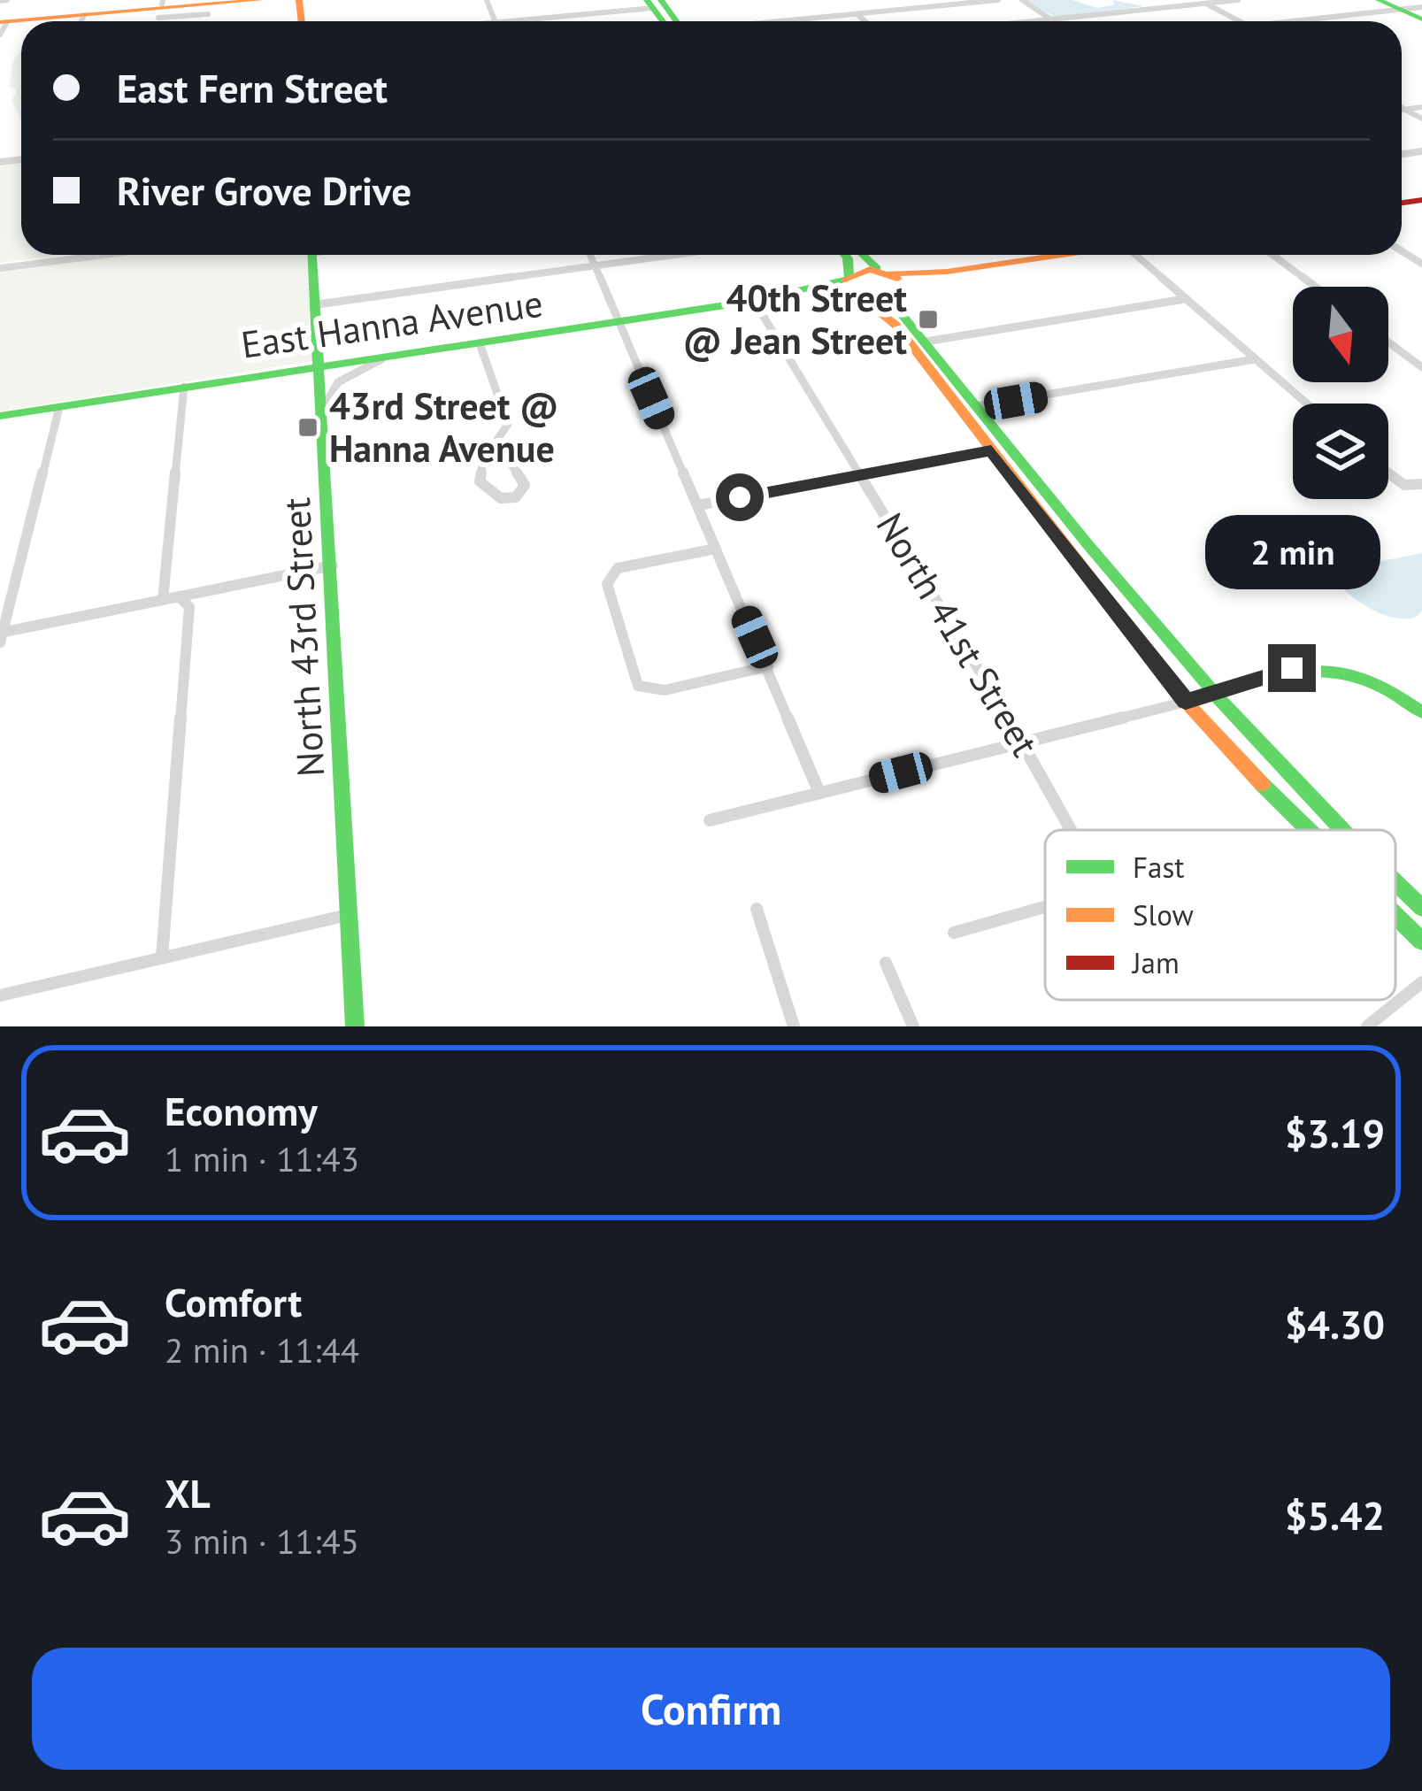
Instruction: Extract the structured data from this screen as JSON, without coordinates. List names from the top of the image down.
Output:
{
  "streets": {
    "main road": ["East Hanna Avenue", "North 43rd Street"],
    "street": ["North 41st Street"]
  },
  "crossings": [
    ["East Hanna Avenue", "North 41st Street"],
    ["East Hanna Avenue", "North 43rd Street"]
  ],
  "places": {
    "transit": ["40th Street @ Jean Street", "43rd Street @ Hanna Avenue"]
  },
  "legend": ["Fast", "Slow", "Jam"],
  "north": "bottom",
  "page": {
    "banner": ["East Fern Street", "River Grove Drive"],
    "bubble": "2 min",
    "list": [
      {
        "name": "Economy",
        "note": "1 min · 11:43",
        "value": "$3.19"
      },
      {
        "name": "Comfort",
        "note": "2 min · 11:44",
        "value": "$4.30"
      },
      {
        "name": "XL",
        "note": "3 min · 11:45",
        "value": "$5.42"
      }
    ],
    "buttons": "Confirm"
  }
}
